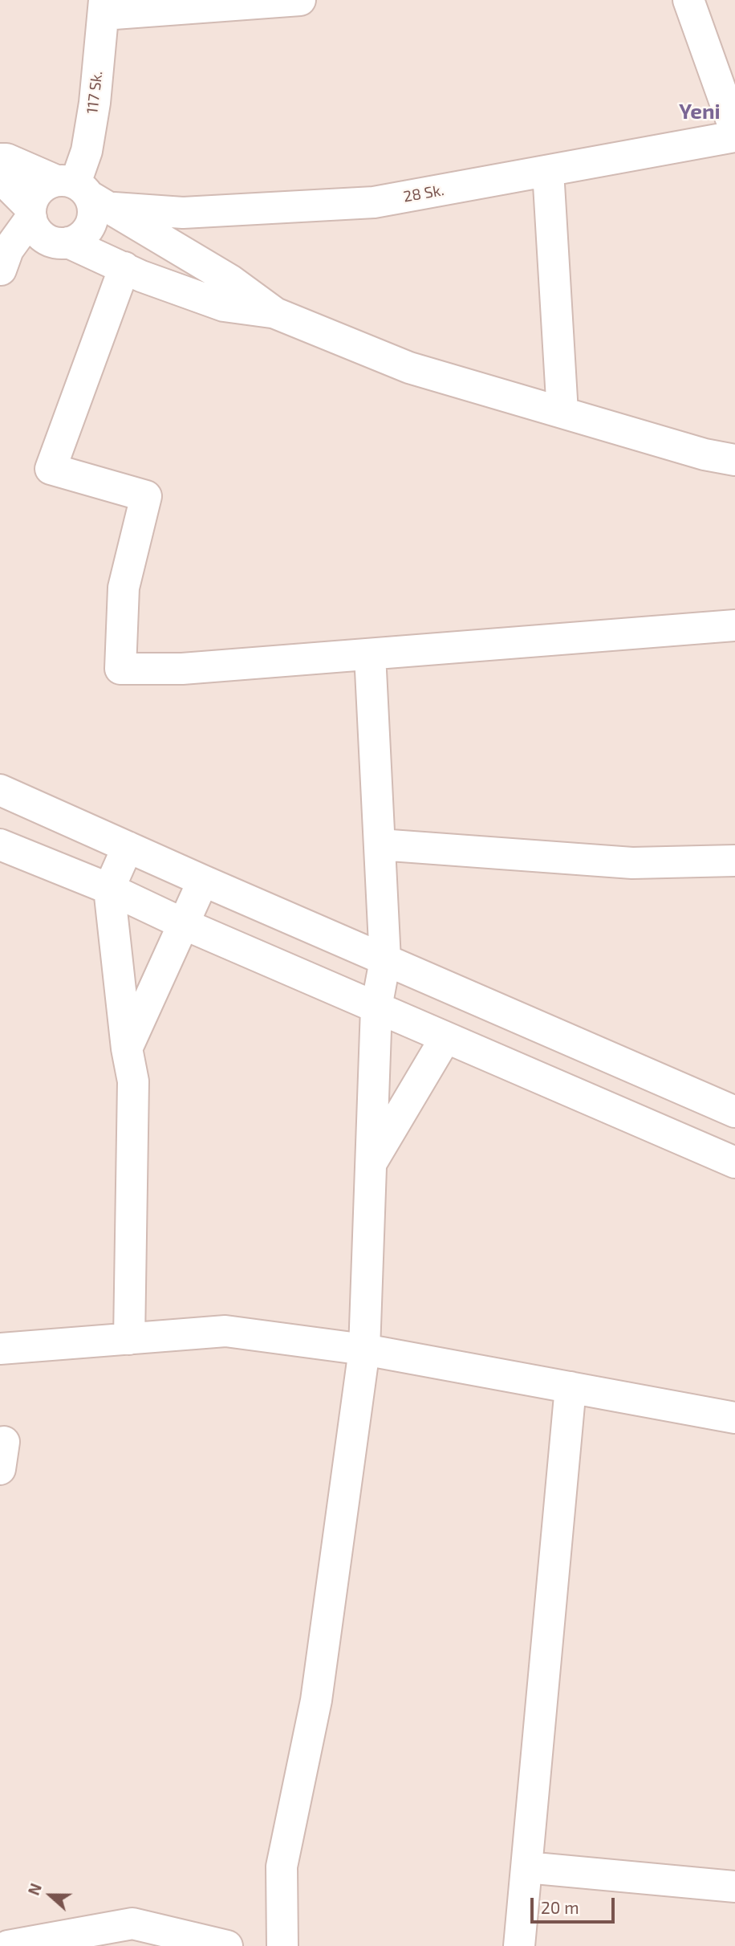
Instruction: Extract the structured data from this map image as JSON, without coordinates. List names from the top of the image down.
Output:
{
  "streets": {
    "street": ["117 Sk.", "28 Sk."]
  },
  "crossings": [
    ["117 Sk.", "28 Sk."]
  ],
  "districts": ["Yeni"],
  "scale_bar": "20 m",
  "north": "left"
}
